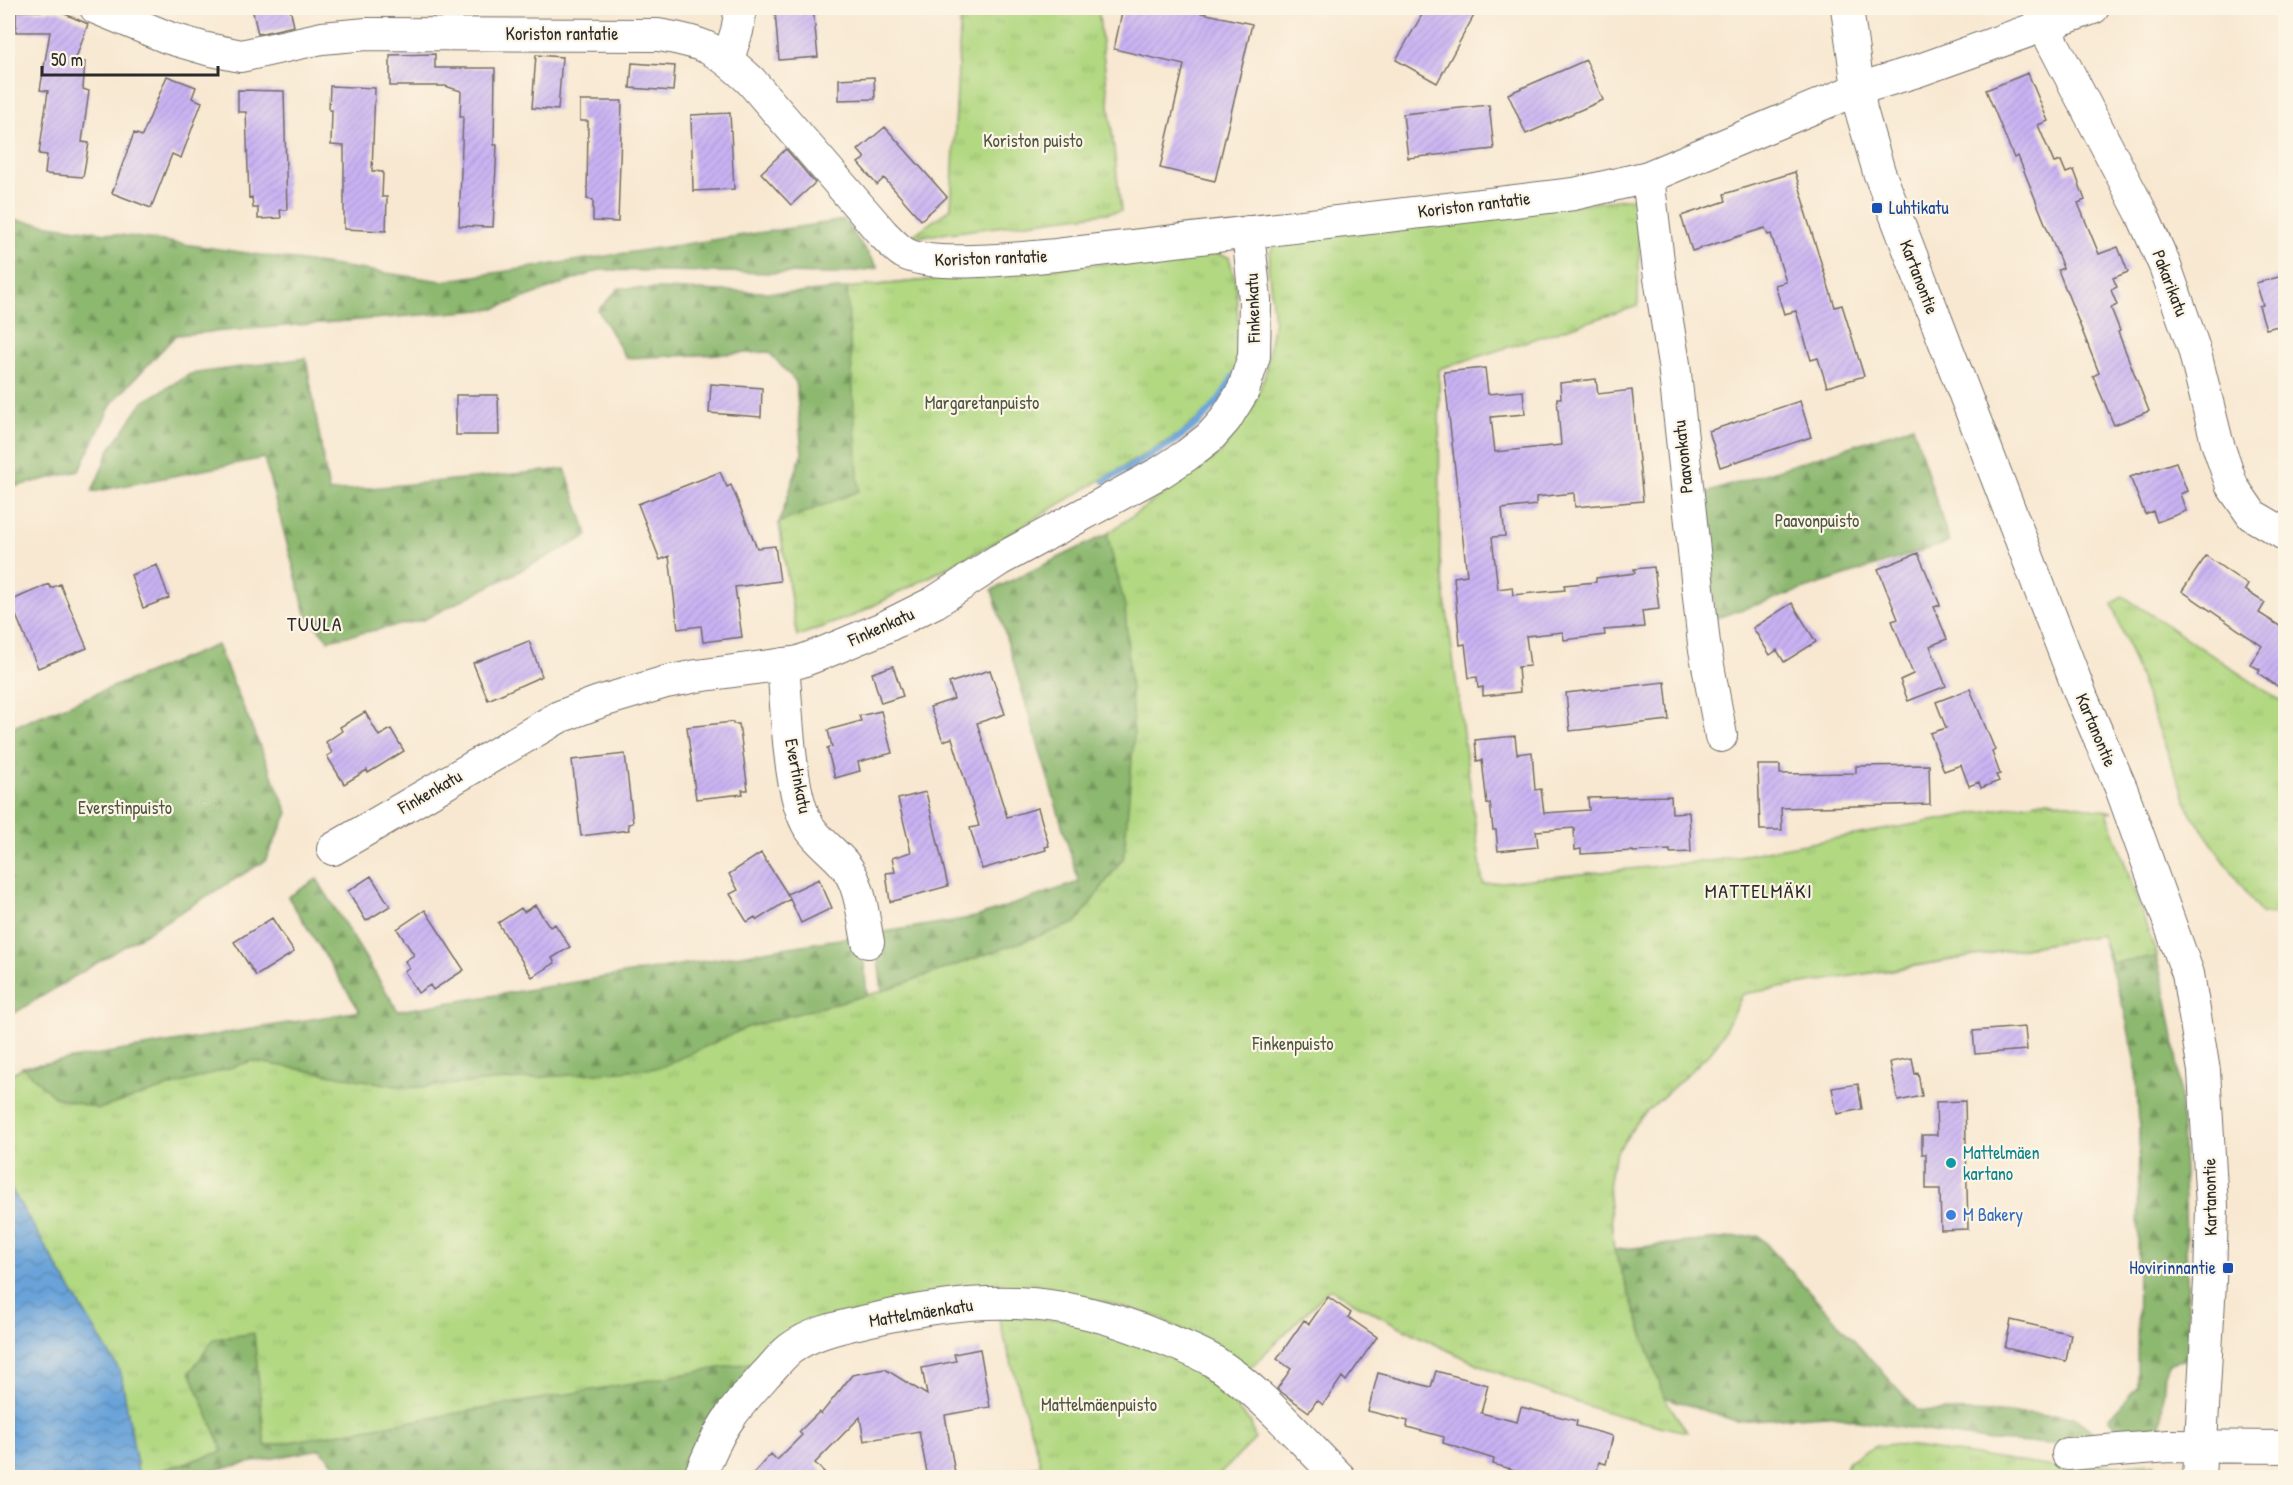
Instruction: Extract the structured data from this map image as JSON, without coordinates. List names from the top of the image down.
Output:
{
  "streets": {
    "street": [
      "Koriston rantatie",
      "Kartanontie",
      "Pakarikatu",
      "Finkenkatu",
      "Paavonkatu",
      "Evertinkatu",
      "Mattelmäenkatu"
    ]
  },
  "crossings": [
    ["Koriston rantatie", "Kartanontie"],
    ["Koriston rantatie", "Finkenkatu"],
    ["Koriston rantatie", "Paavonkatu"],
    ["Finkenkatu", "Evertinkatu"]
  ],
  "districts": ["TUULA", "MATTELMÄKI"],
  "parks": [
    "Koriston puisto",
    "Margaretanpuisto",
    "Paavonpuisto",
    "Everstinpuisto",
    "Finkenpuisto",
    "Mattelmäenpuisto"
  ],
  "places": {
    "transit": ["Luhtikatu", "Hovirinnantie"],
    "other": ["Mattelmäen kartano", "M Bakery"]
  },
  "scale_bar": "50 m"
}
